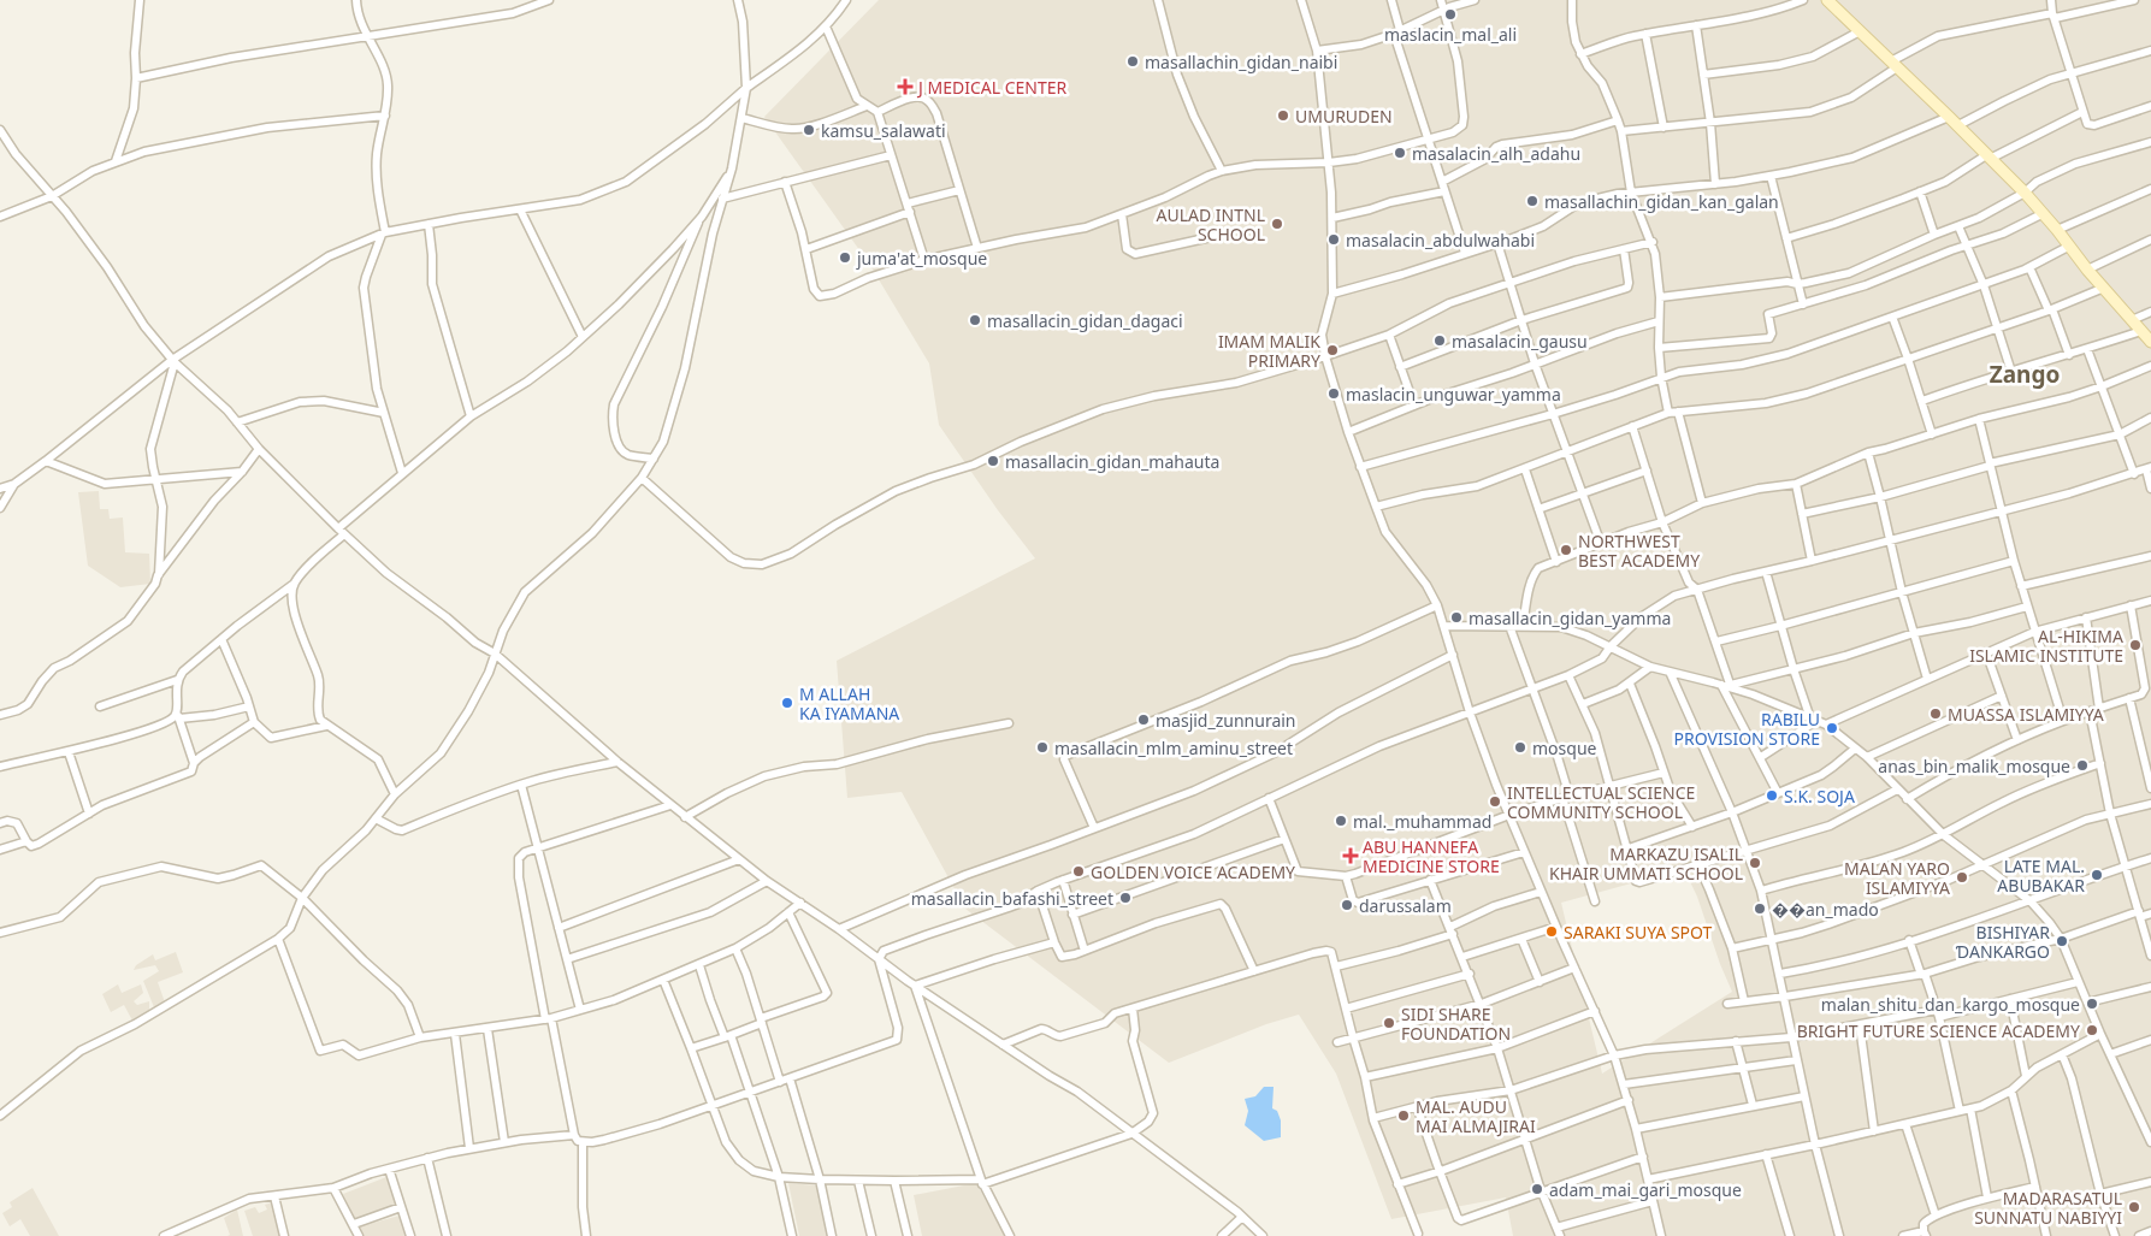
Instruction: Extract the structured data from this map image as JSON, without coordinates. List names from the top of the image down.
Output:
{
  "districts": ["Zango"],
  "places": {
    "other": [
      "maslacin_mal_ali",
      "masallachin_gidan_naibi",
      "UMURUDEN",
      "kamsu_salawati",
      "masalacin_alh_adahu",
      "masallachin_gidan_kan_galan",
      "AULAD INTNL SCHOOL",
      "masalacin_abdulwahabi",
      "juma'at_mosque",
      "masallacin_gidan_dagaci",
      "masalacin_gausu",
      "IMAM MALIK PRIMARY",
      "maslacin_unguwar_yamma",
      "masallacin_gidan_mahauta",
      "NORTHWEST BEST ACADEMY",
      "masallacin_gidan_yamma",
      "AL-HIKIMA ISLAMIC INSTITUTE",
      "M ALLAH KA IYAMANA",
      "MUASSA ISLAMIYYA",
      "masjid_zunnurain",
      "RABILU PROVISION STORE",
      "masallacin_mlm_aminu_street",
      "mosque",
      "anas_bin_malik_mosque",
      "S.K. SOJA",
      "INTELLECTUAL SCIENCE COMMUNITY SCHOOL",
      "mal._muhammad",
      "MARKAZU ISALIL KHAIR UMMATI SCHOOL",
      "GOLDEN VOICE ACADEMY",
      "LATE MAL. ABUBAKAR",
      "MALAN YARO ISLAMIYYA",
      "masallacin_bafashi_street",
      "darussalam",
      "��an_mado",
      "SARAKI SUYA SPOT",
      "BISHIYAR ƊANKARGO",
      "malan_shitu_dan_kargo_mosque",
      "SIDI SHARE FOUNDATION",
      "BRIGHT FUTURE SCIENCE ACADEMY",
      "MAL. AUDU MAI ALMAJIRAI",
      "adam_mai_gari_mosque",
      "MADARASATUL SUNNATU NABIYYI"
    ],
    "health": ["J MEDICAL CENTER", "ABU HANNEFA MEDICINE STORE"]
  }
}
